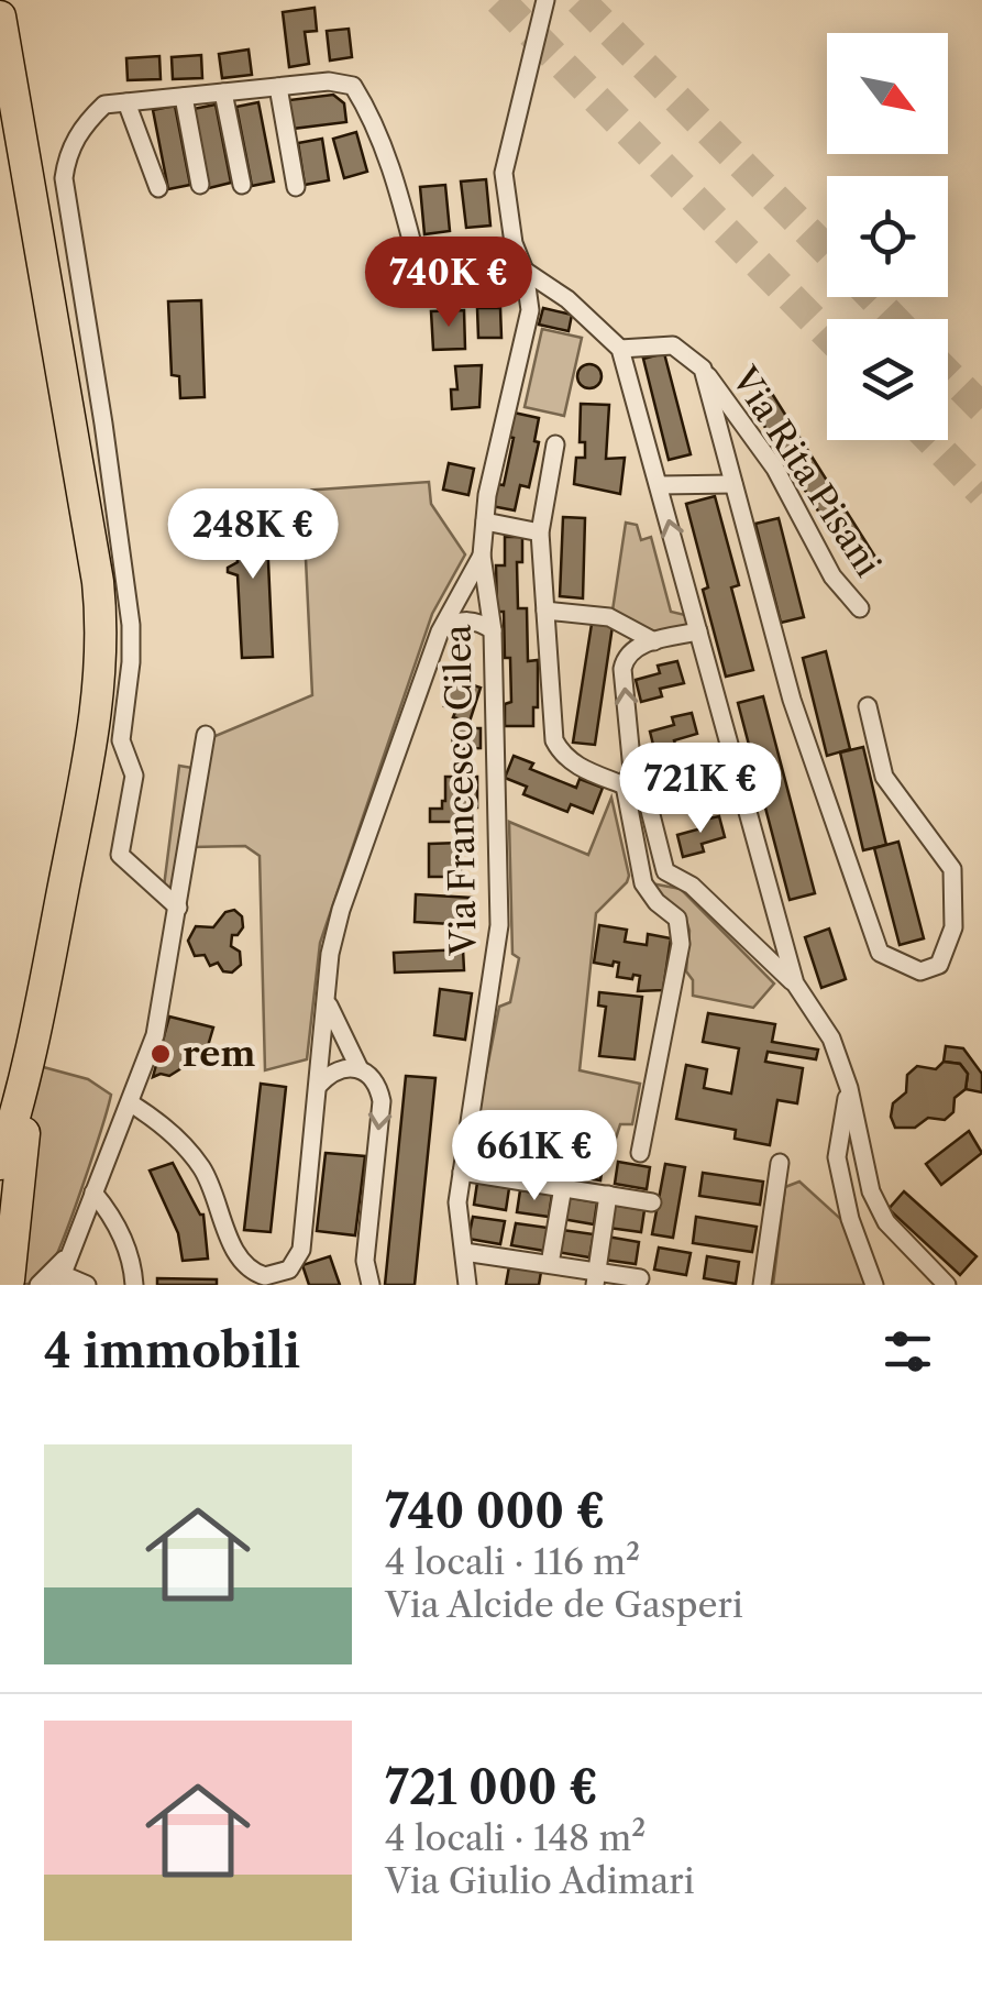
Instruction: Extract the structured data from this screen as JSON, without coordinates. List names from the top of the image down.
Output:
{
  "streets": {
    "street": ["Via Rita Pisani", "Via Francesco Cilea"]
  },
  "places": ["rem"],
  "north": "bottom right",
  "page": {
    "price": [
      "740K €",
      "248K €",
      "721K €",
      "661K €"
    ],
    "heading": "4 immobili",
    "list": [
      {
        "name": "740 000 €",
        "note": "4 locali · 116 m² · Via Alcide de Gasperi"
      },
      {
        "name": "721 000 €",
        "note": "4 locali · 148 m² · Via Giulio Adimari"
      }
    ]
  }
}
